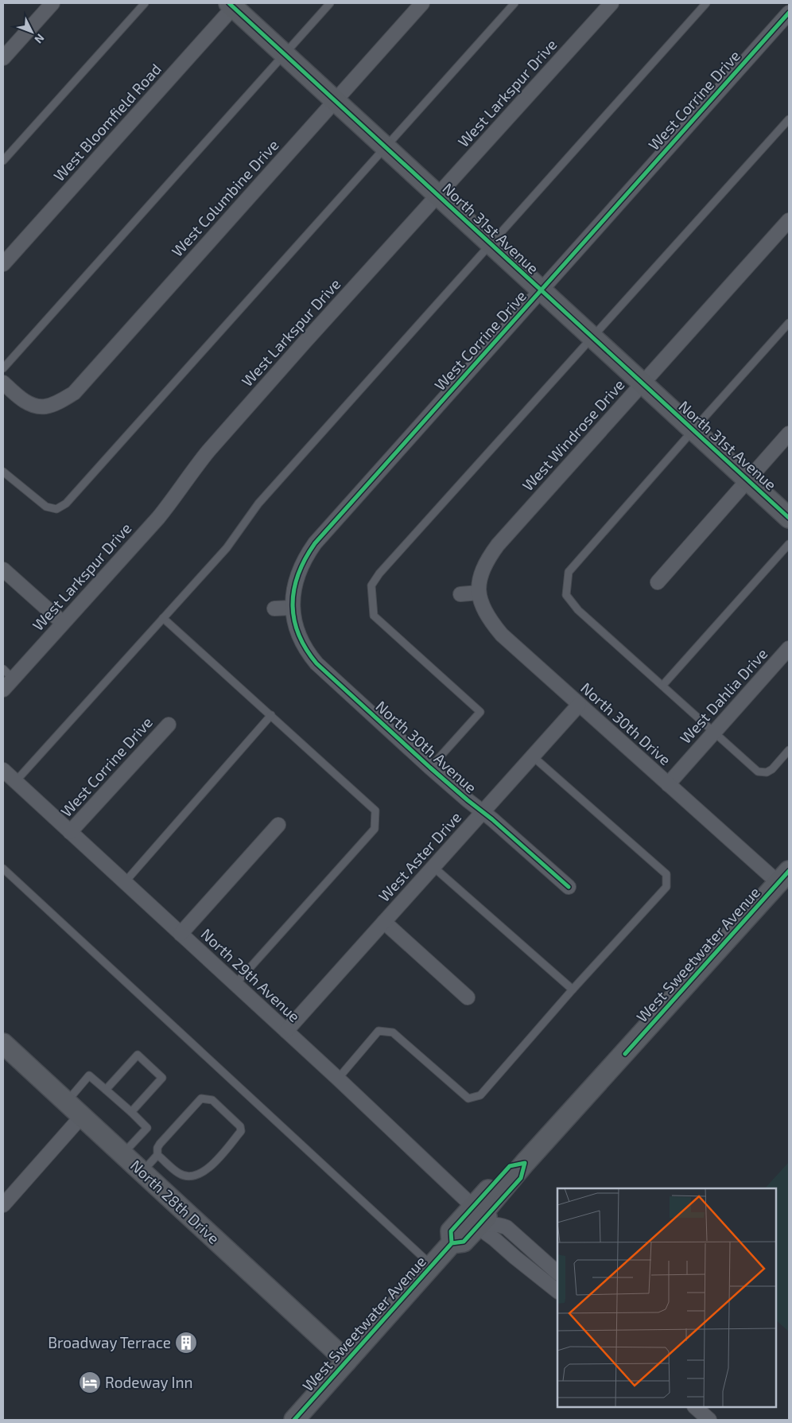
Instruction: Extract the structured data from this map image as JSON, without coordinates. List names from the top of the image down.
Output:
{
  "streets": {
    "street": [
      "West Larkspur Drive",
      "West Corrine Drive",
      "West Bloomfield Road",
      "West Columbine Drive",
      "North 31st Avenue",
      "West Windrose Drive",
      "West Dahlia Drive",
      "North 30th Drive",
      "North 30th Avenue",
      "West Aster Drive",
      "West Sweetwater Avenue",
      "North 29th Avenue",
      "North 28th Drive"
    ]
  },
  "crossings": [
    ["West Larkspur Drive", "North 31st Avenue"],
    ["West Corrine Drive", "North 31st Avenue"],
    ["West Corrine Drive", "North 30th Avenue"],
    ["West Corrine Drive", "North 29th Avenue"],
    ["West Bloomfield Road", "North 31st Avenue"],
    ["West Columbine Drive", "North 31st Avenue"],
    ["North 31st Avenue", "West Windrose Drive"],
    ["West Windrose Drive", "North 30th Drive"],
    ["West Dahlia Drive", "North 30th Drive"],
    ["North 30th Drive", "West Aster Drive"],
    ["North 30th Drive", "West Sweetwater Avenue"],
    ["North 30th Avenue", "West Aster Drive"],
    ["West Aster Drive", "North 29th Avenue"],
    ["West Sweetwater Avenue", "North 29th Avenue"],
    ["West Sweetwater Avenue", "North 28th Drive"]
  ],
  "places": {
    "building": ["Broadway Terrace"],
    "hotel": ["Rodeway Inn"]
  },
  "north": "bottom right"
}
